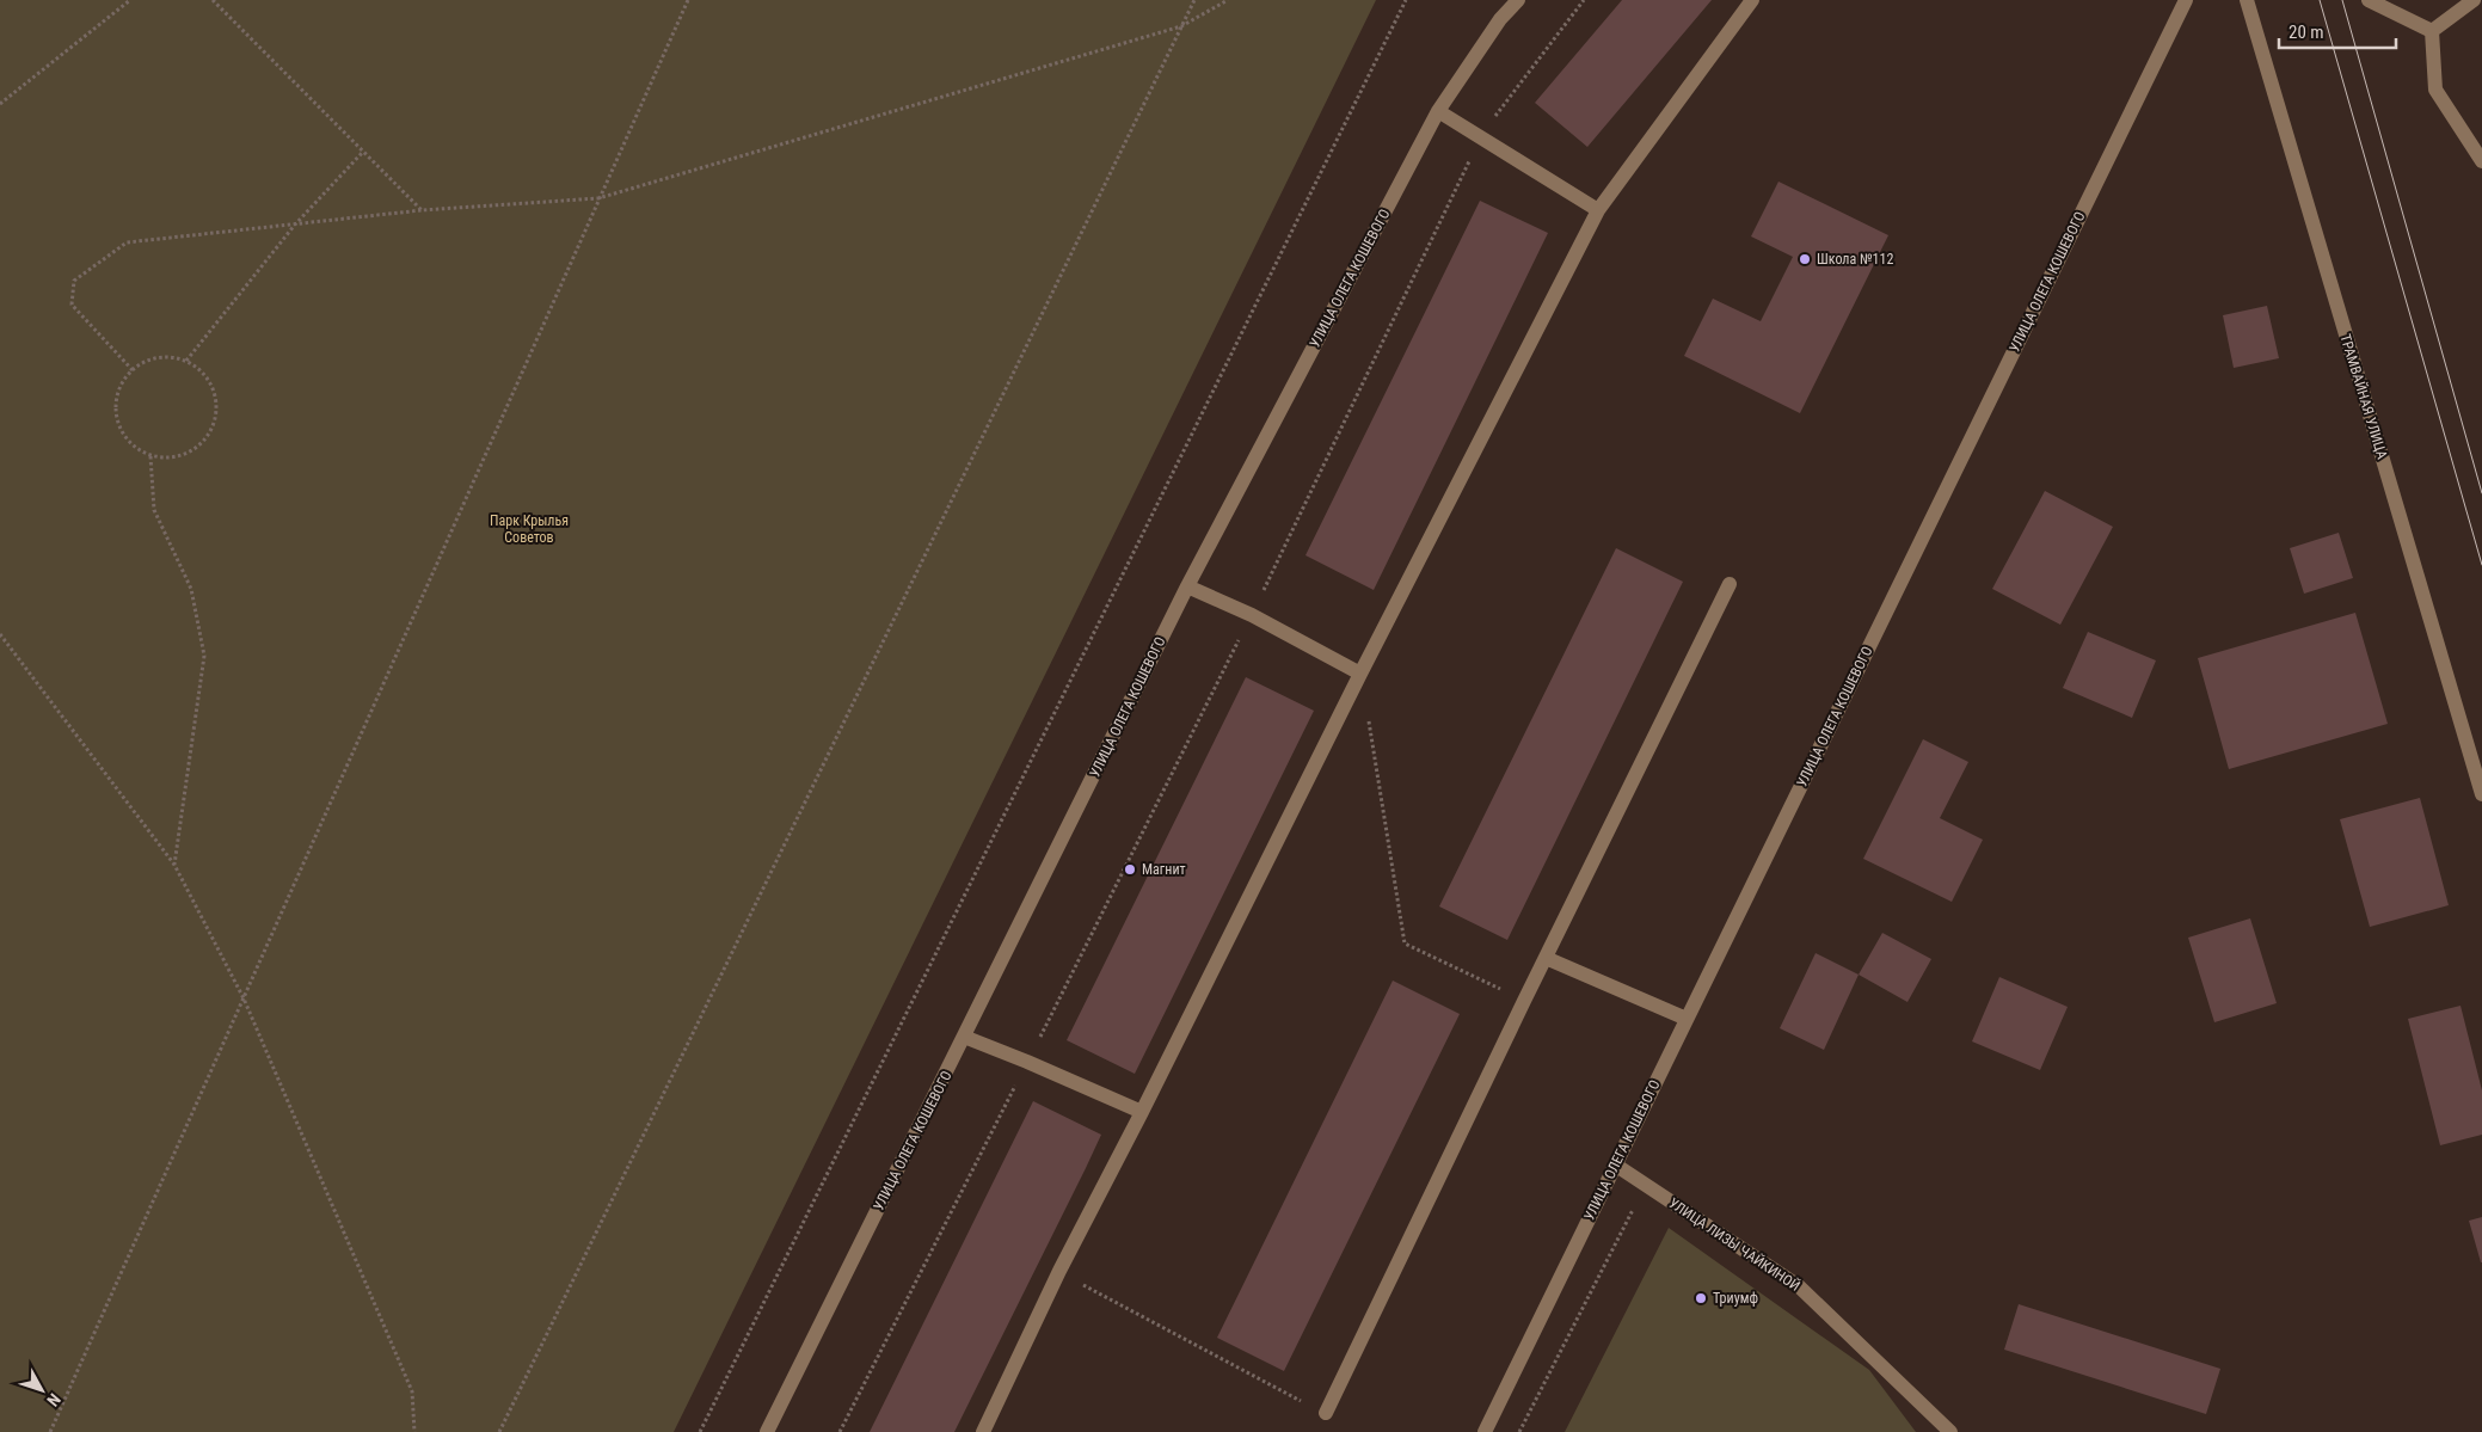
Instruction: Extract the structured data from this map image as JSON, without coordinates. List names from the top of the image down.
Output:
{
  "streets": {
    "street": ["УЛИЦА ОЛЕГА КОШЕВОГО", "ТРАМВАЙНАЯ УЛИЦА", "УЛИЦА ЛИЗЫ ЧАЙКИНОЙ"]
  },
  "crossings": [
    ["УЛИЦА ОЛЕГА КОШЕВОГО", "УЛИЦА ЛИЗЫ ЧАЙКИНОЙ"]
  ],
  "parks": ["Парк Крылья Советов"],
  "places": ["Школа №112", "Магнит", "Триумф"],
  "scale_bar": "20 m",
  "north": "bottom right"
}
